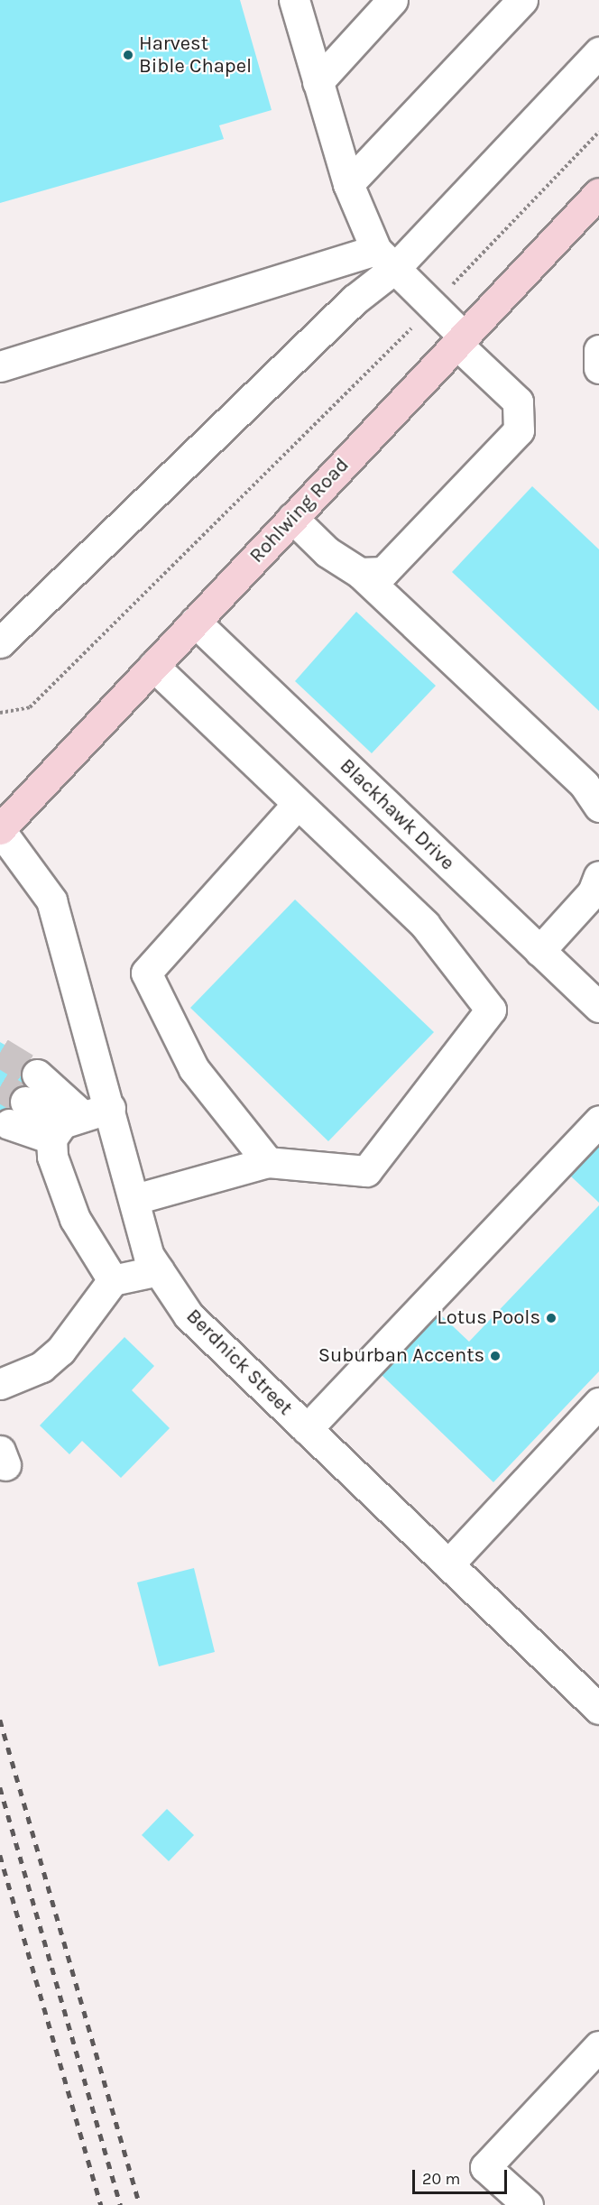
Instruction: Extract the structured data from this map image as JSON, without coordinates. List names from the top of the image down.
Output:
{
  "streets": {
    "main road": ["Rohlwing Road"],
    "street": ["Blackhawk Drive", "Berdnick Street"]
  },
  "crossings": [
    ["Rohlwing Road", "Blackhawk Drive"],
    ["Rohlwing Road", "Berdnick Street"]
  ],
  "places": ["Harvest Bible Chapel", "Lotus Pools", "Suburban Accents"],
  "scale_bar": "20 m"
}
